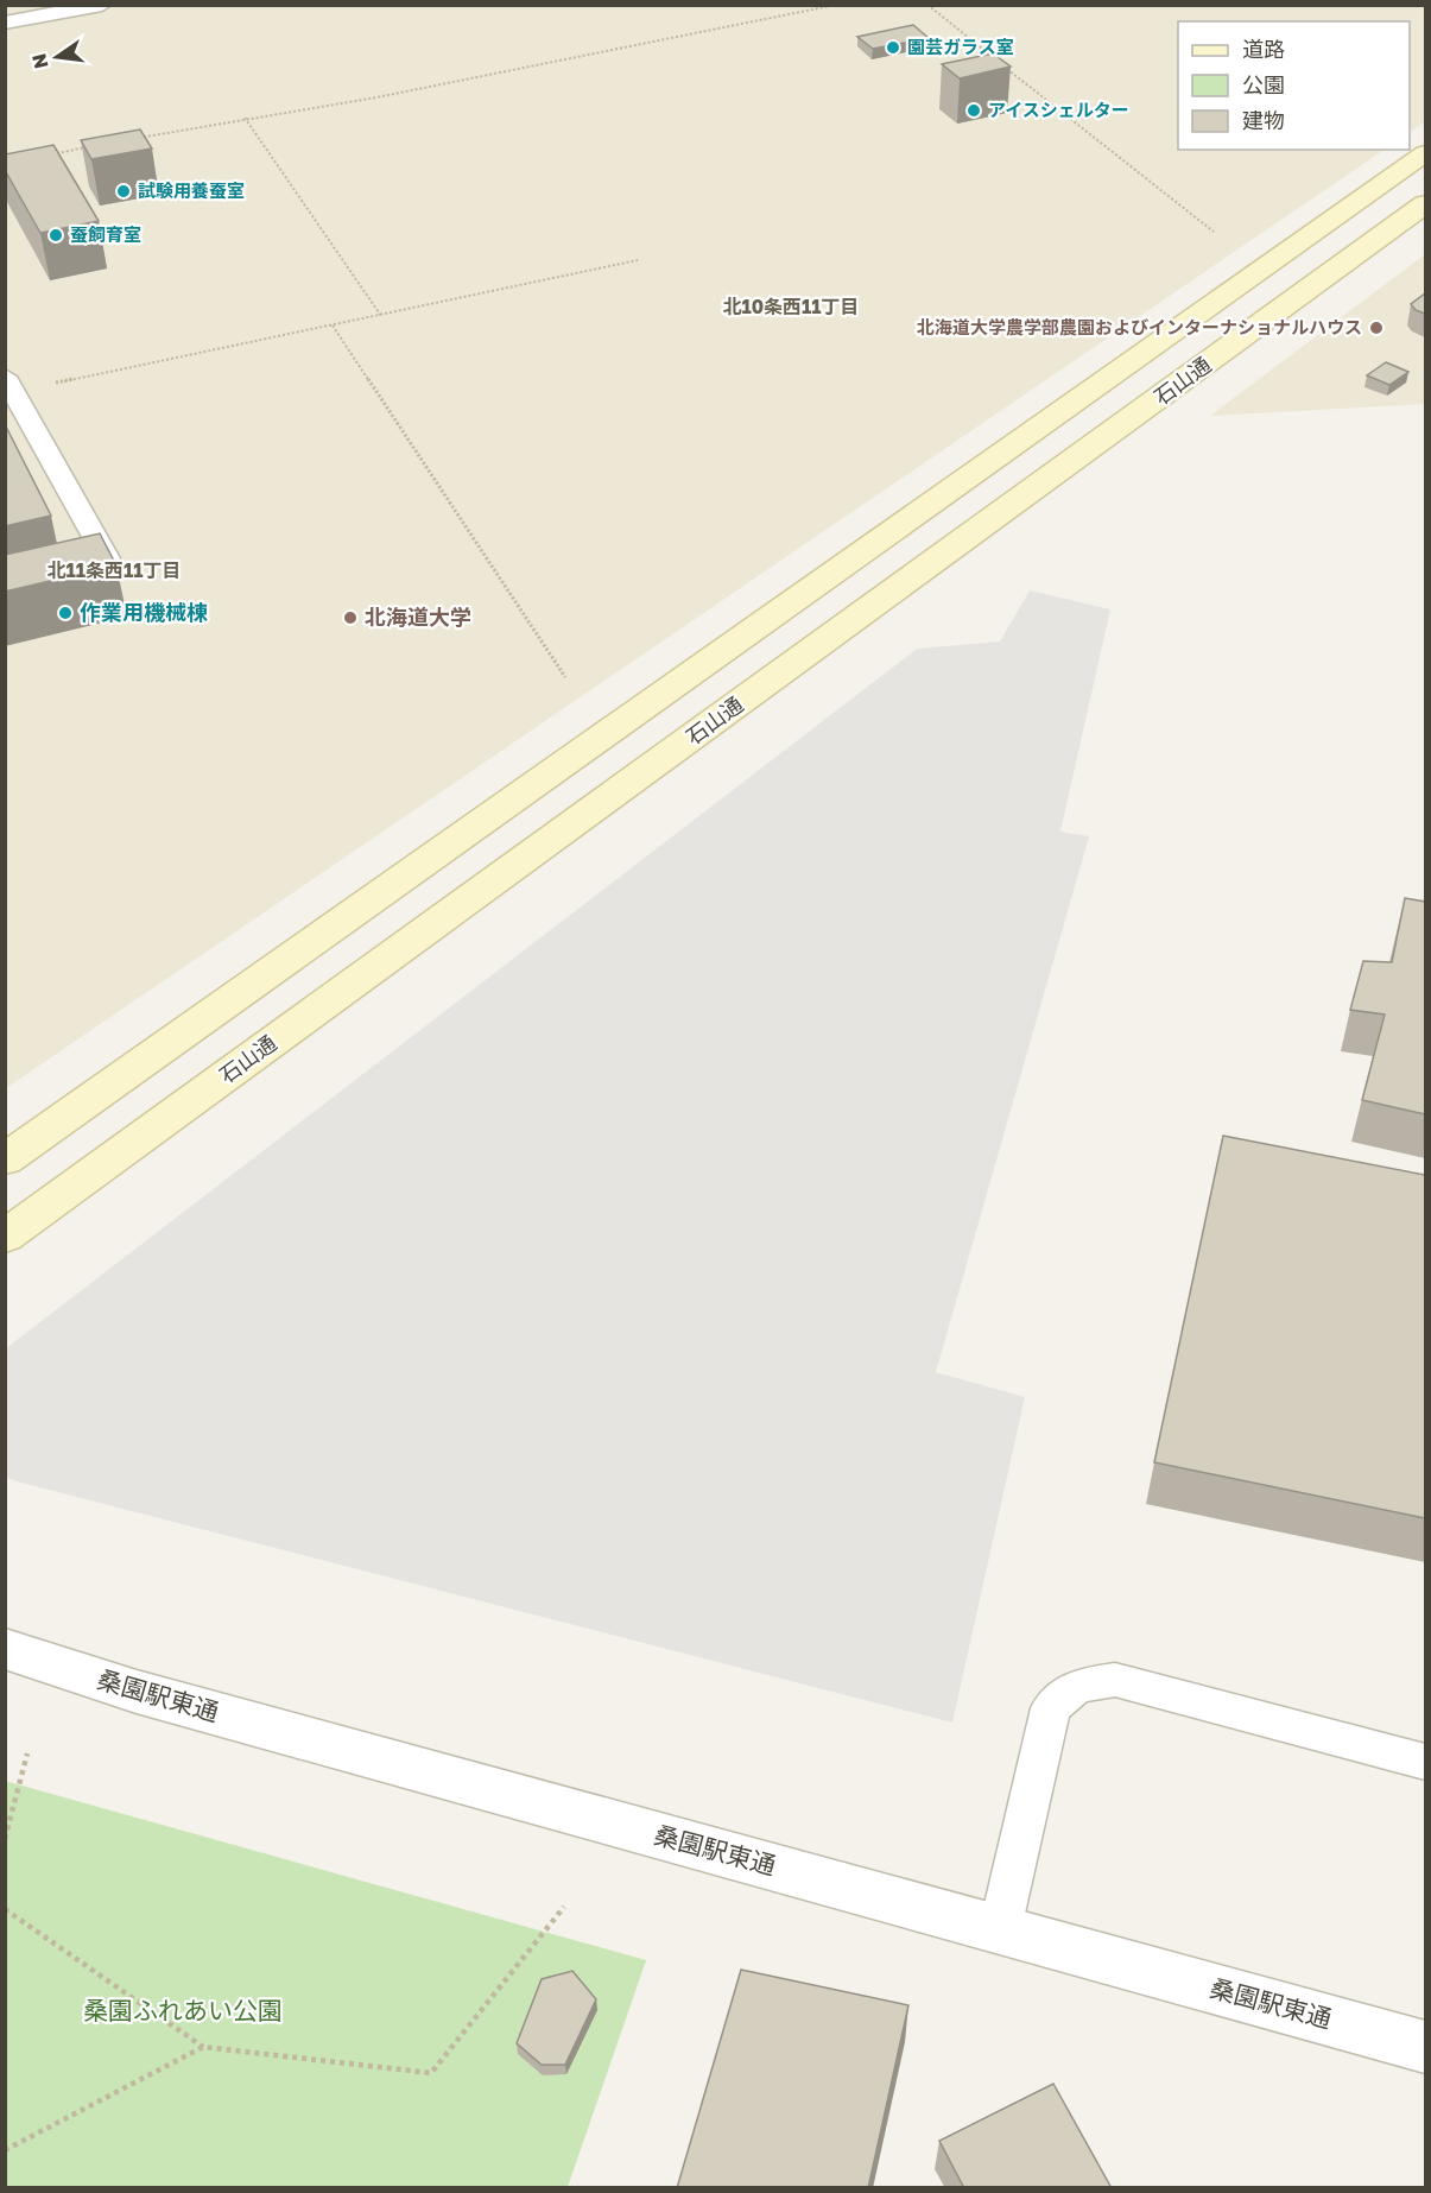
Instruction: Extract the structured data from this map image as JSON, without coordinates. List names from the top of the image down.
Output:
{
  "streets": {
    "main road": ["石山通"],
    "street": ["桑園駅東通"]
  },
  "districts": ["北10条西11丁目", "北11条西11丁目"],
  "parks": ["桑園ふれあい公園"],
  "places": [
    "園芸ガラス室",
    "アイスシェルター",
    "試験用養蚕室",
    "蚕飼育室",
    "北海道大学農学部農園およびインターナショナルハウス",
    "作業用機械棟",
    "北海道大学"
  ],
  "legend": ["道路", "公園", "建物"],
  "north": "left"
}
